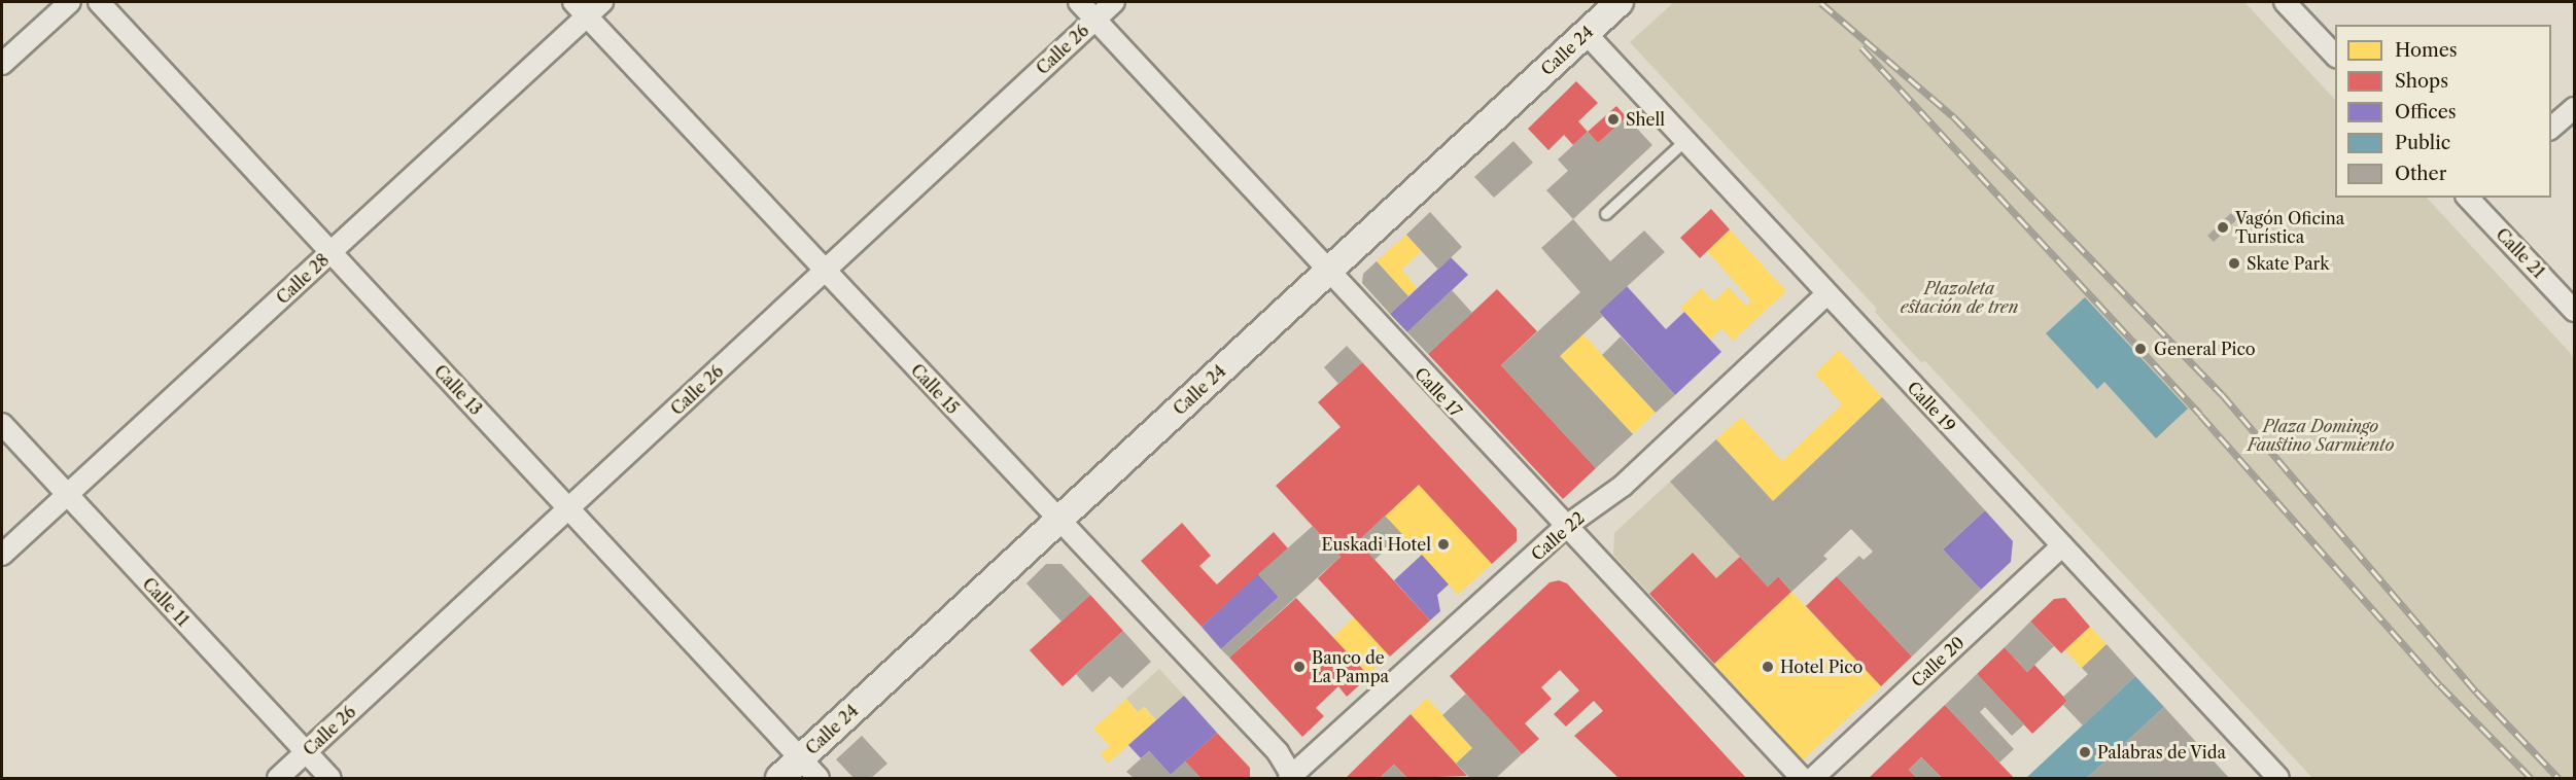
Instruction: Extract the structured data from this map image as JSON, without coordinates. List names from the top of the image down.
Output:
{
  "streets": {
    "street": [
      "Calle 26",
      "Calle 24",
      "Calle 21",
      "Calle 28",
      "Calle 15",
      "Calle 13",
      "Calle 17",
      "Calle 19",
      "Calle 22",
      "Calle 11",
      "Calle 20"
    ]
  },
  "crossings": [
    ["Calle 26", "Calle 15"],
    ["Calle 26", "Calle 13"],
    ["Calle 26", "Calle 17"],
    ["Calle 26", "Calle 11"],
    ["Calle 24", "Calle 15"],
    ["Calle 24", "Calle 13"],
    ["Calle 24", "Calle 17"],
    ["Calle 24", "Calle 19"],
    ["Calle 28", "Calle 15"],
    ["Calle 28", "Calle 13"],
    ["Calle 28", "Calle 11"],
    ["Calle 15", "Calle 22"],
    ["Calle 17", "Calle 22"],
    ["Calle 19", "Calle 22"],
    ["Calle 19", "Calle 20"]
  ],
  "parks": ["Plazoleta estación de tren", "Plaza Domingo Faustino Sarmiento"],
  "places": [
    "Shell",
    "Vagón Oficina Turística",
    "Skate Park",
    "General Pico",
    "Euskadi Hotel",
    "Banco de La Pampa",
    "Hotel Pico",
    "Palabras de Vida"
  ],
  "legend": [
    "Homes",
    "Shops",
    "Offices",
    "Public",
    "Other"
  ]
}
